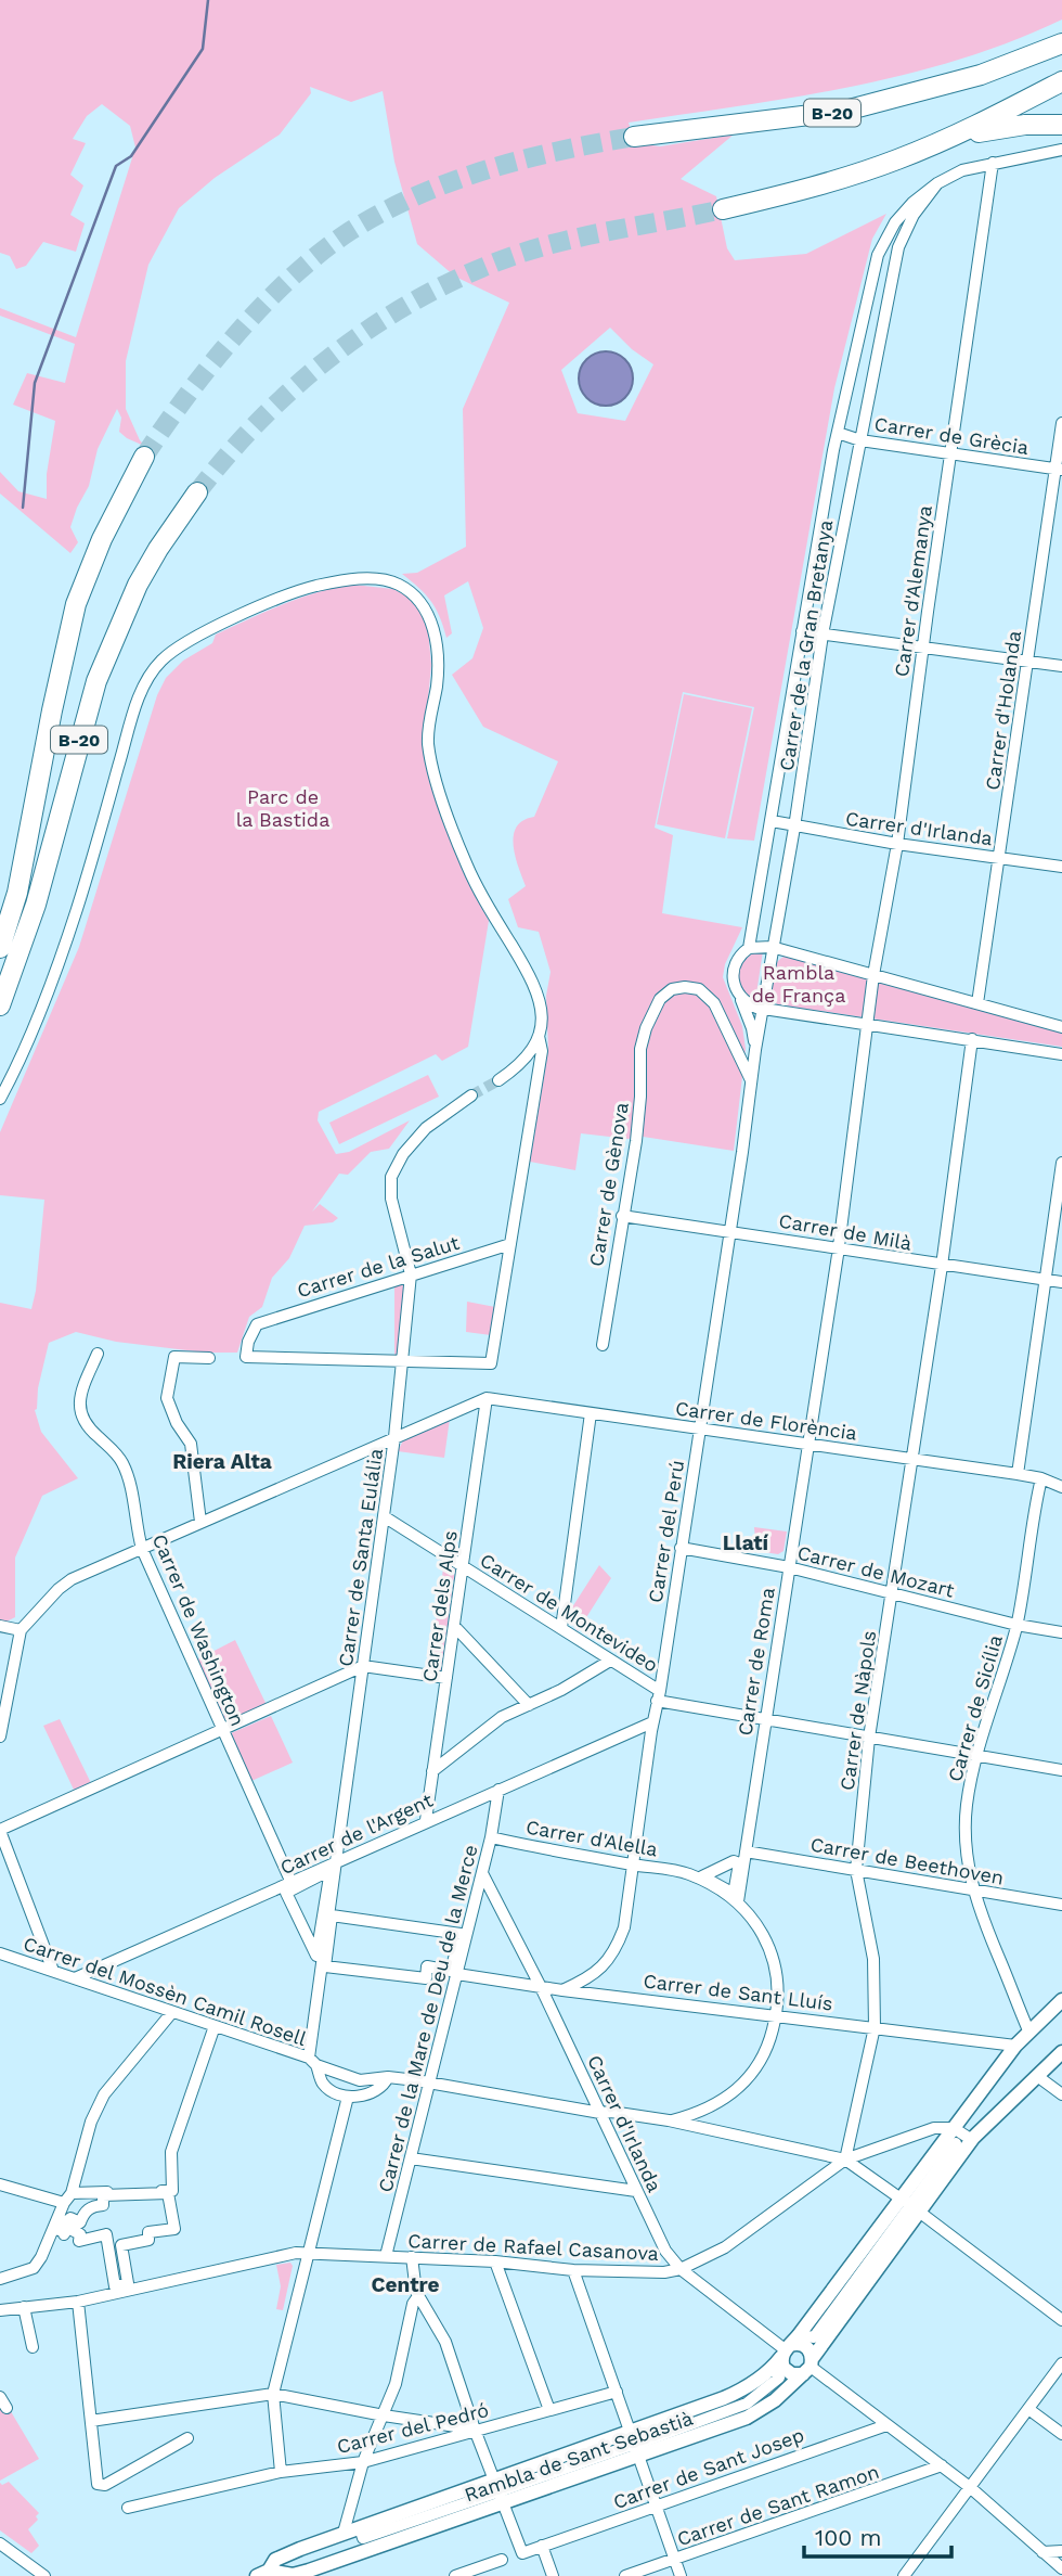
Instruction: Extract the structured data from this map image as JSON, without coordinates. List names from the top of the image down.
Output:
{
  "streets": {
    "highway": ["B-20"],
    "street": [
      "Carrer de Grècia",
      "Carrer d'Alemanya",
      "Carrer de la Gran Bretanya",
      "Carrer d'Holanda",
      "Carrer d'Irlanda",
      "Carrer de Gènova",
      "Carrer de Milà",
      "Carrer de la Salut",
      "Carrer de Florència",
      "Carrer del Perú",
      "Carrer de Santa Eulália",
      "Carrer de Mozart",
      "Carrer dels Alps",
      "Carrer de Montevideo",
      "Carrer de Washington",
      "Carrer de Roma",
      "Carrer de Sicília",
      "Carrer de Nàpols",
      "Carrer de l'Argent",
      "Carrer d'Alella",
      "Carrer de Beethoven",
      "Carrer del Mossèn Camil Rosell",
      "Carrer de Sant Lluís",
      "Carrer de la Mare de Deu de la Merce",
      "Carrer de Rafael Casanova",
      "Carrer del Pedró",
      "Rambla de Sant Sebastià",
      "Carrer de Sant Josep",
      "Carrer de Sant Ramon"
    ]
  },
  "crossings": [
    ["Carrer de Grècia", "Carrer d'Alemanya"],
    ["Carrer de Grècia", "Carrer de la Gran Bretanya"],
    ["Carrer de Grècia", "Carrer d'Holanda"],
    ["Carrer d'Alemanya", "Carrer de la Gran Bretanya"],
    ["Carrer d'Alemanya", "Carrer d'Irlanda"],
    ["Carrer d'Alemanya", "Carrer de Milà"],
    ["Carrer d'Alemanya", "Carrer de Roma"],
    ["Carrer de la Gran Bretanya", "Carrer d'Irlanda"],
    ["Carrer de la Gran Bretanya", "Carrer del Perú"],
    ["Carrer d'Holanda", "Carrer d'Irlanda"],
    ["Carrer d'Irlanda", "Carrer del Mossèn Camil Rosell"],
    ["Carrer d'Irlanda", "Carrer de Sant Lluís"],
    ["Carrer d'Irlanda", "Carrer de la Mare de Deu de la Merce"],
    ["Carrer d'Irlanda", "Carrer de Rafael Casanova"],
    ["Carrer d'Irlanda", "Rambla de Sant Sebastià"],
    ["Carrer d'Irlanda", "Carrer de Sant Josep"],
    ["Carrer d'Irlanda", "Carrer de Sant Ramon"],
    ["Carrer de Gènova", "Carrer de Milà"],
    ["Carrer de Gènova", "Carrer del Perú"],
    ["Carrer de Milà", "Carrer del Perú"],
    ["Carrer de Milà", "Carrer de Roma"],
    ["Carrer de Milà", "Carrer de Nàpols"],
    ["Carrer de la Salut", "Carrer de Santa Eulália"],
    ["Carrer de Florència", "Carrer del Perú"],
    ["Carrer de Florència", "Carrer dels Alps"],
    ["Carrer de Florència", "Carrer de Roma"],
    ["Carrer de Florència", "Carrer de Sicília"],
    ["Carrer de Florència", "Carrer de Nàpols"],
    ["Carrer del Perú", "Carrer de Mozart"],
    ["Carrer del Perú", "Carrer de Montevideo"],
    ["Carrer del Perú", "Carrer de l'Argent"],
    ["Carrer del Perú", "Carrer d'Alella"],
    ["Carrer del Perú", "Carrer de Sant Lluís"],
    ["Carrer de Santa Eulália", "Carrer de Montevideo"],
    ["Carrer de Santa Eulália", "Carrer de l'Argent"],
    ["Carrer de Santa Eulália", "Carrer del Mossèn Camil Rosell"],
    ["Carrer de Mozart", "Carrer de Roma"],
    ["Carrer de Mozart", "Carrer de Sicília"],
    ["Carrer de Mozart", "Carrer de Nàpols"],
    ["Carrer dels Alps", "Carrer de Montevideo"],
    ["Carrer dels Alps", "Carrer de l'Argent"],
    ["Carrer de Washington", "Carrer de l'Argent"],
    ["Carrer de Roma", "Carrer d'Alella"],
    ["Carrer de Roma", "Carrer de Beethoven"],
    ["Carrer de Sicília", "Carrer de Beethoven"],
    ["Carrer de Sicília", "Rambla de Sant Sebastià"],
    ["Carrer de Nàpols", "Carrer de Beethoven"],
    ["Carrer de Nàpols", "Carrer del Mossèn Camil Rosell"],
    ["Carrer de Nàpols", "Carrer de Sant Lluís"],
    ["Carrer de Nàpols", "Carrer de Rafael Casanova"],
    ["Carrer de l'Argent", "Carrer del Mossèn Camil Rosell"],
    ["Carrer de l'Argent", "Carrer de la Mare de Deu de la Merce"],
    ["Carrer d'Alella", "Carrer de Beethoven"],
    ["Carrer d'Alella", "Carrer del Mossèn Camil Rosell"],
    ["Carrer d'Alella", "Carrer de Sant Lluís"],
    ["Carrer d'Alella", "Carrer de la Mare de Deu de la Merce"],
    ["Carrer del Mossèn Camil Rosell", "Carrer de la Mare de Deu de la Merce"],
    ["Carrer del Mossèn Camil Rosell", "Carrer de Rafael Casanova"],
    ["Carrer de Sant Lluís", "Carrer de la Mare de Deu de la Merce"],
    ["Carrer de Sant Lluís", "Rambla de Sant Sebastià"],
    ["Carrer de la Mare de Deu de la Merce", "Carrer de Rafael Casanova"],
    ["Carrer de Rafael Casanova", "Rambla de Sant Sebastià"],
    ["Rambla de Sant Sebastià", "Carrer de Sant Josep"]
  ],
  "districts": ["Riera Alta", "Llatí", "Centre"],
  "parks": ["Parc de la Bastida", "Rambla de França"],
  "scale_bar": "100 m"
}
